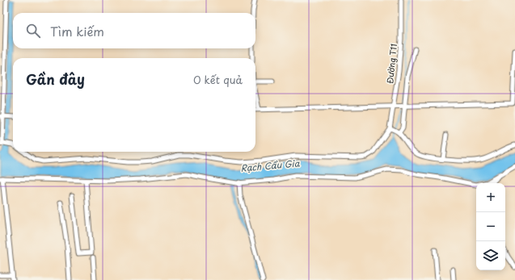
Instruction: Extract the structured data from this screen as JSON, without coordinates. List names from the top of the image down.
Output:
{
  "streets": {
    "street": ["Đường T11"]
  },
  "water": ["Rạch Cầu Gia"],
  "page": {
    "search": "Tìm kiếm",
    "heading": ["Gần đây", "0 kết quả"],
    "map_buttons": ["+", "−"]
  }
}
